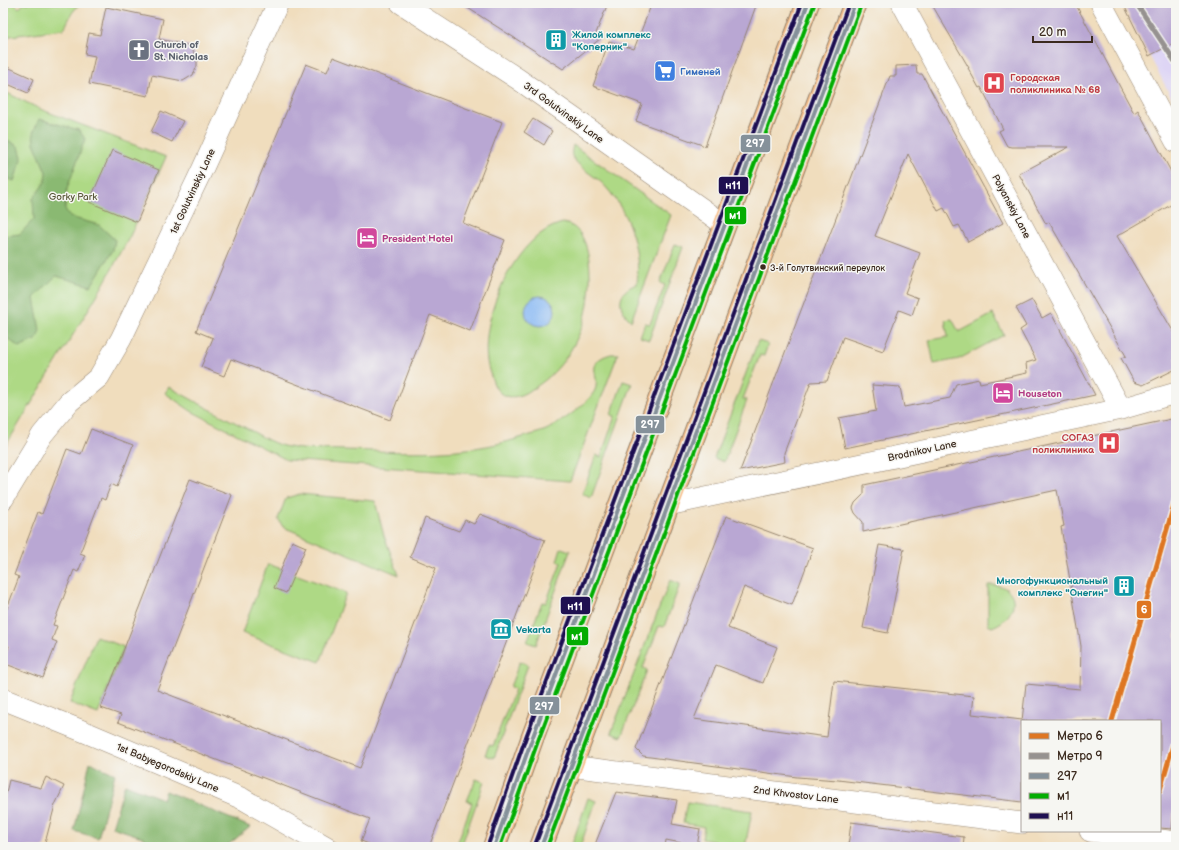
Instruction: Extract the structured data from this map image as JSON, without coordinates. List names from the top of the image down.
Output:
{
  "streets": {
    "street": [
      "3rd Golutvinskiy Lane",
      "1st Golutvinskiy Lane",
      "Polyanskiy Lane",
      "Brodnikov Lane",
      "1st Babyegorodskiy Lane",
      "2nd Khvostov Lane"
    ]
  },
  "crossings": [
    ["Polyanskiy Lane", "Brodnikov Lane"]
  ],
  "parks": ["Gorky Park"],
  "places": {
    "building": ["Жилой комплекс \"Коперник\"", "Многофункциональный комплекс \"Онегин\""],
    "church": ["Church of St. Nicholas"],
    "supermarket": ["Гименей"],
    "hospital": ["Городская поликлиника № 68", "СОГАЗ поликлиника"],
    "hotel": ["President Hotel", "Houseton"],
    "other": ["3-й Голутвинский переулок"],
    "museum": ["Vekarta"]
  },
  "lines": [
    "metro line 9",
    "transit line 297",
    "transit line н11",
    "transit line м1",
    "metro line 6"
  ],
  "legend": [
    "Метро 6",
    "Метро 9",
    "297",
    "м1",
    "н11"
  ],
  "scale_bar": "20 m"
}
